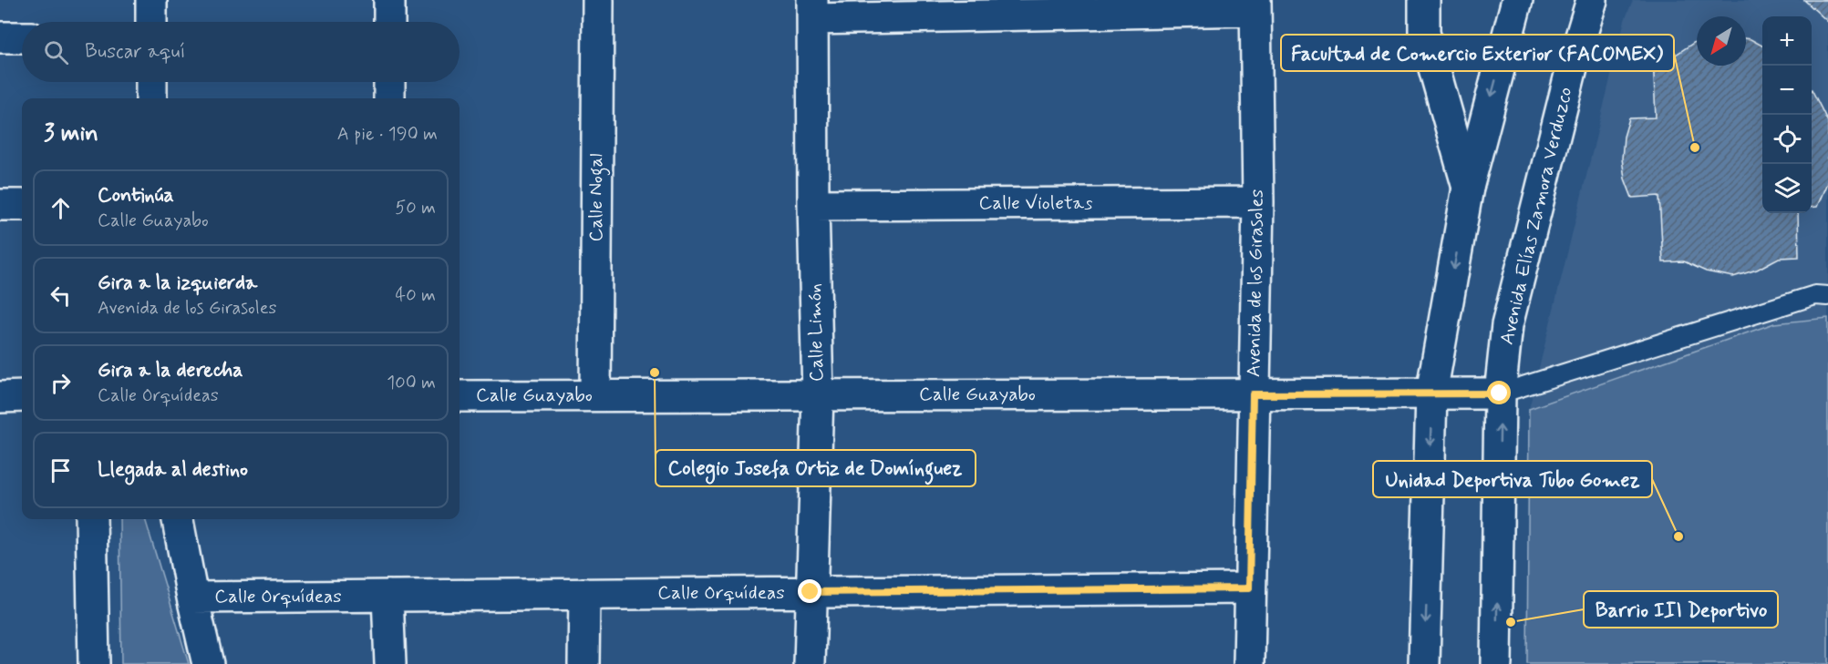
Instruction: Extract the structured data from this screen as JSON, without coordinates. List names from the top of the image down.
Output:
{
  "streets": {
    "street": [
      "Calle Nogal",
      "Calle Violetas",
      "Avenida Elías Zamora Verduzco",
      "Avenida de los Girasoles",
      "Calle Limón",
      "Calle Guayabo",
      "Calle Orquídeas"
    ]
  },
  "crossings": [
    ["Calle Nogal", "Calle Guayabo"],
    ["Calle Violetas", "Avenida de los Girasoles"],
    ["Calle Violetas", "Calle Limón"],
    ["Avenida Elías Zamora Verduzco", "Calle Guayabo"],
    ["Avenida de los Girasoles", "Calle Guayabo"],
    ["Avenida de los Girasoles", "Calle Orquídeas"],
    ["Calle Limón", "Calle Guayabo"],
    ["Calle Limón", "Calle Orquídeas"]
  ],
  "places": [
    "Facultad de Comercio Exterior (FACOMEX)",
    "Colegio Josefa Ortiz de Domínguez",
    "Unidad Deportiva Tubo Gomez",
    "Barrio III Deportivo"
  ],
  "north": "bottom left",
  "page": {
    "map_buttons": ["+", "−"],
    "search": "Buscar aquí",
    "heading": ["3 min", "A pie · 190 m"],
    "list": [
      ["Continúa", "Calle Guayabo", "50 m"],
      ["Gira a la izquierda", "Avenida de los Girasoles", "40 m"],
      ["Gira a la derecha", "Calle Orquídeas", "100 m"],
      "Llegada al destino"
    ]
  }
}
